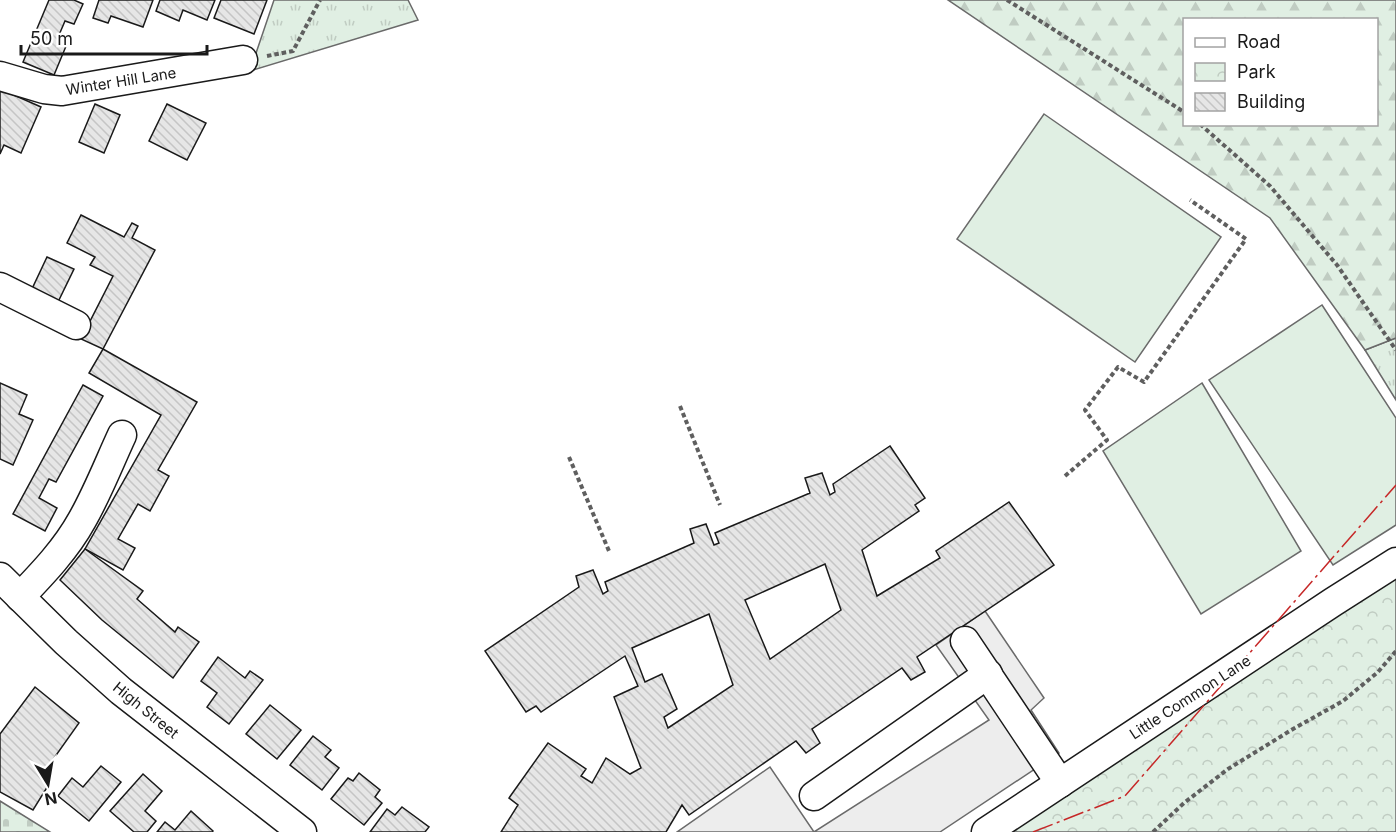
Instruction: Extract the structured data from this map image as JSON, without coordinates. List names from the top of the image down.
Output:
{
  "streets": {
    "street": ["Winter Hill Lane", "Little Common Lane", "High Street"]
  },
  "legend": ["Road", "Park", "Building"],
  "scale_bar": "50 m",
  "north": "bottom"
}
